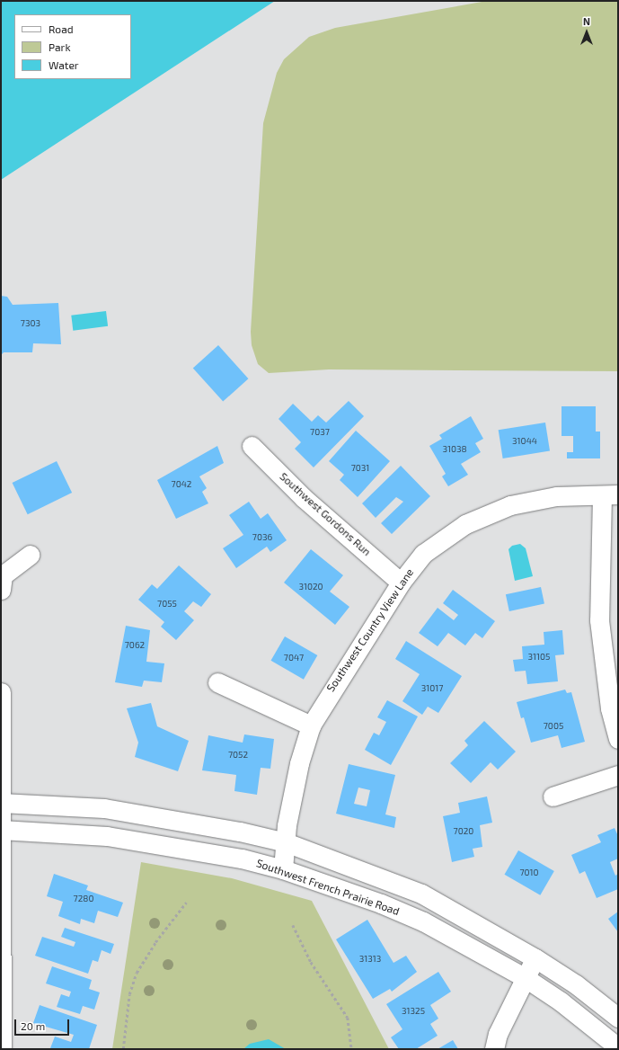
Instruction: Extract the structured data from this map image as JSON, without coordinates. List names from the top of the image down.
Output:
{
  "streets": {
    "street": ["Southwest Gordons Run", "Southwest Country View Lane", "Southwest French Prairie Road"]
  },
  "crossings": [
    ["Southwest Gordons Run", "Southwest Country View Lane"],
    ["Southwest Country View Lane", "Southwest French Prairie Road"]
  ],
  "house_numbers": [
    "7303",
    "7037",
    "31044",
    "31038",
    "7031",
    "7042",
    "7036",
    "31020",
    "7055",
    "7062",
    "31105",
    "7047",
    "31017",
    "7005",
    "7052",
    "7020",
    "7010",
    "7280",
    "31313",
    "31325"
  ],
  "legend": ["Road", "Park", "Water"],
  "scale_bar": "20 m",
  "north": "top"
}
